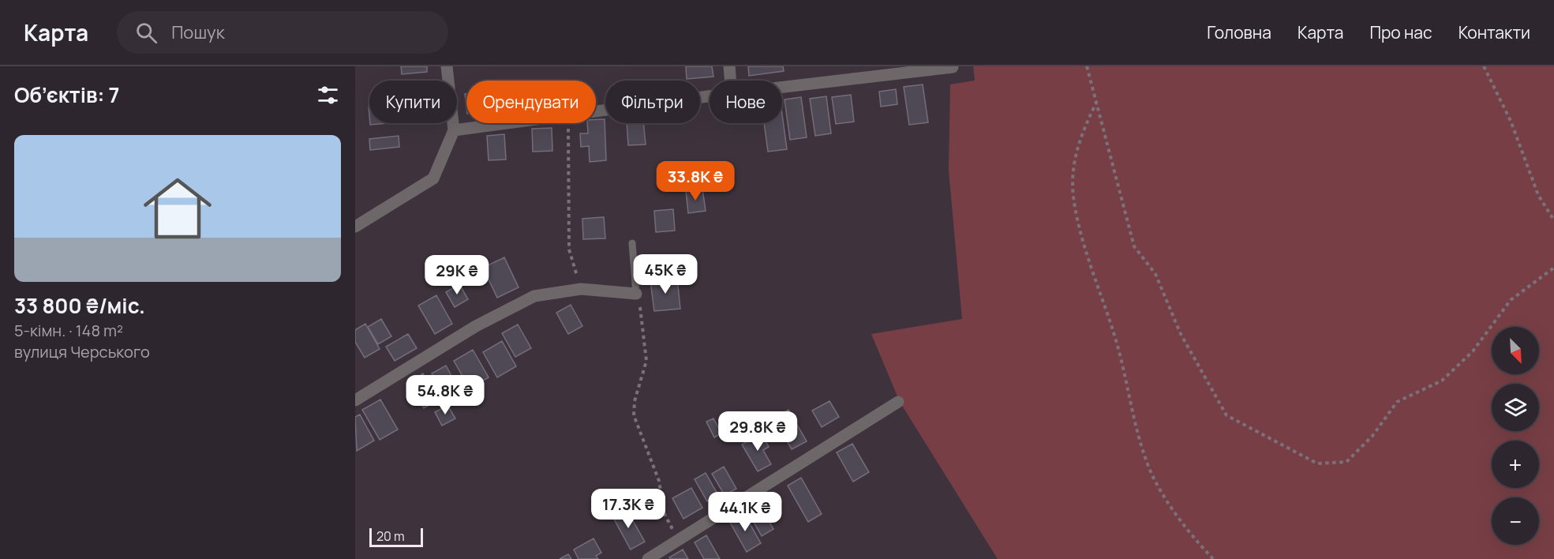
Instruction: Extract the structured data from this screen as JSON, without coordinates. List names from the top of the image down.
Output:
{
  "scale_bar": "20 m",
  "north": "bottom right",
  "page": {
    "header": "Карта",
    "search": "Пошук",
    "nav": [
      "Головна",
      "Карта",
      "Про нас",
      "Контакти"
    ],
    "heading": "Об’єктів: 7",
    "chip": [
      "Купити",
      "Орендувати",
      "Фільтри",
      "Нове"
    ],
    "list": [
      {
        "name": "33 800 ₴/міс.",
        "note": "5-кімн. · 148 m² · вулиця Черського"
      }
    ],
    "price": [
      "33.8K ₴",
      "45K ₴",
      "29K ₴",
      "54.8K ₴",
      "29.8K ₴",
      "17.3K ₴",
      "44.1K ₴"
    ],
    "map_buttons": ["+", "−"],
    "scale": "20 m"
  }
}
